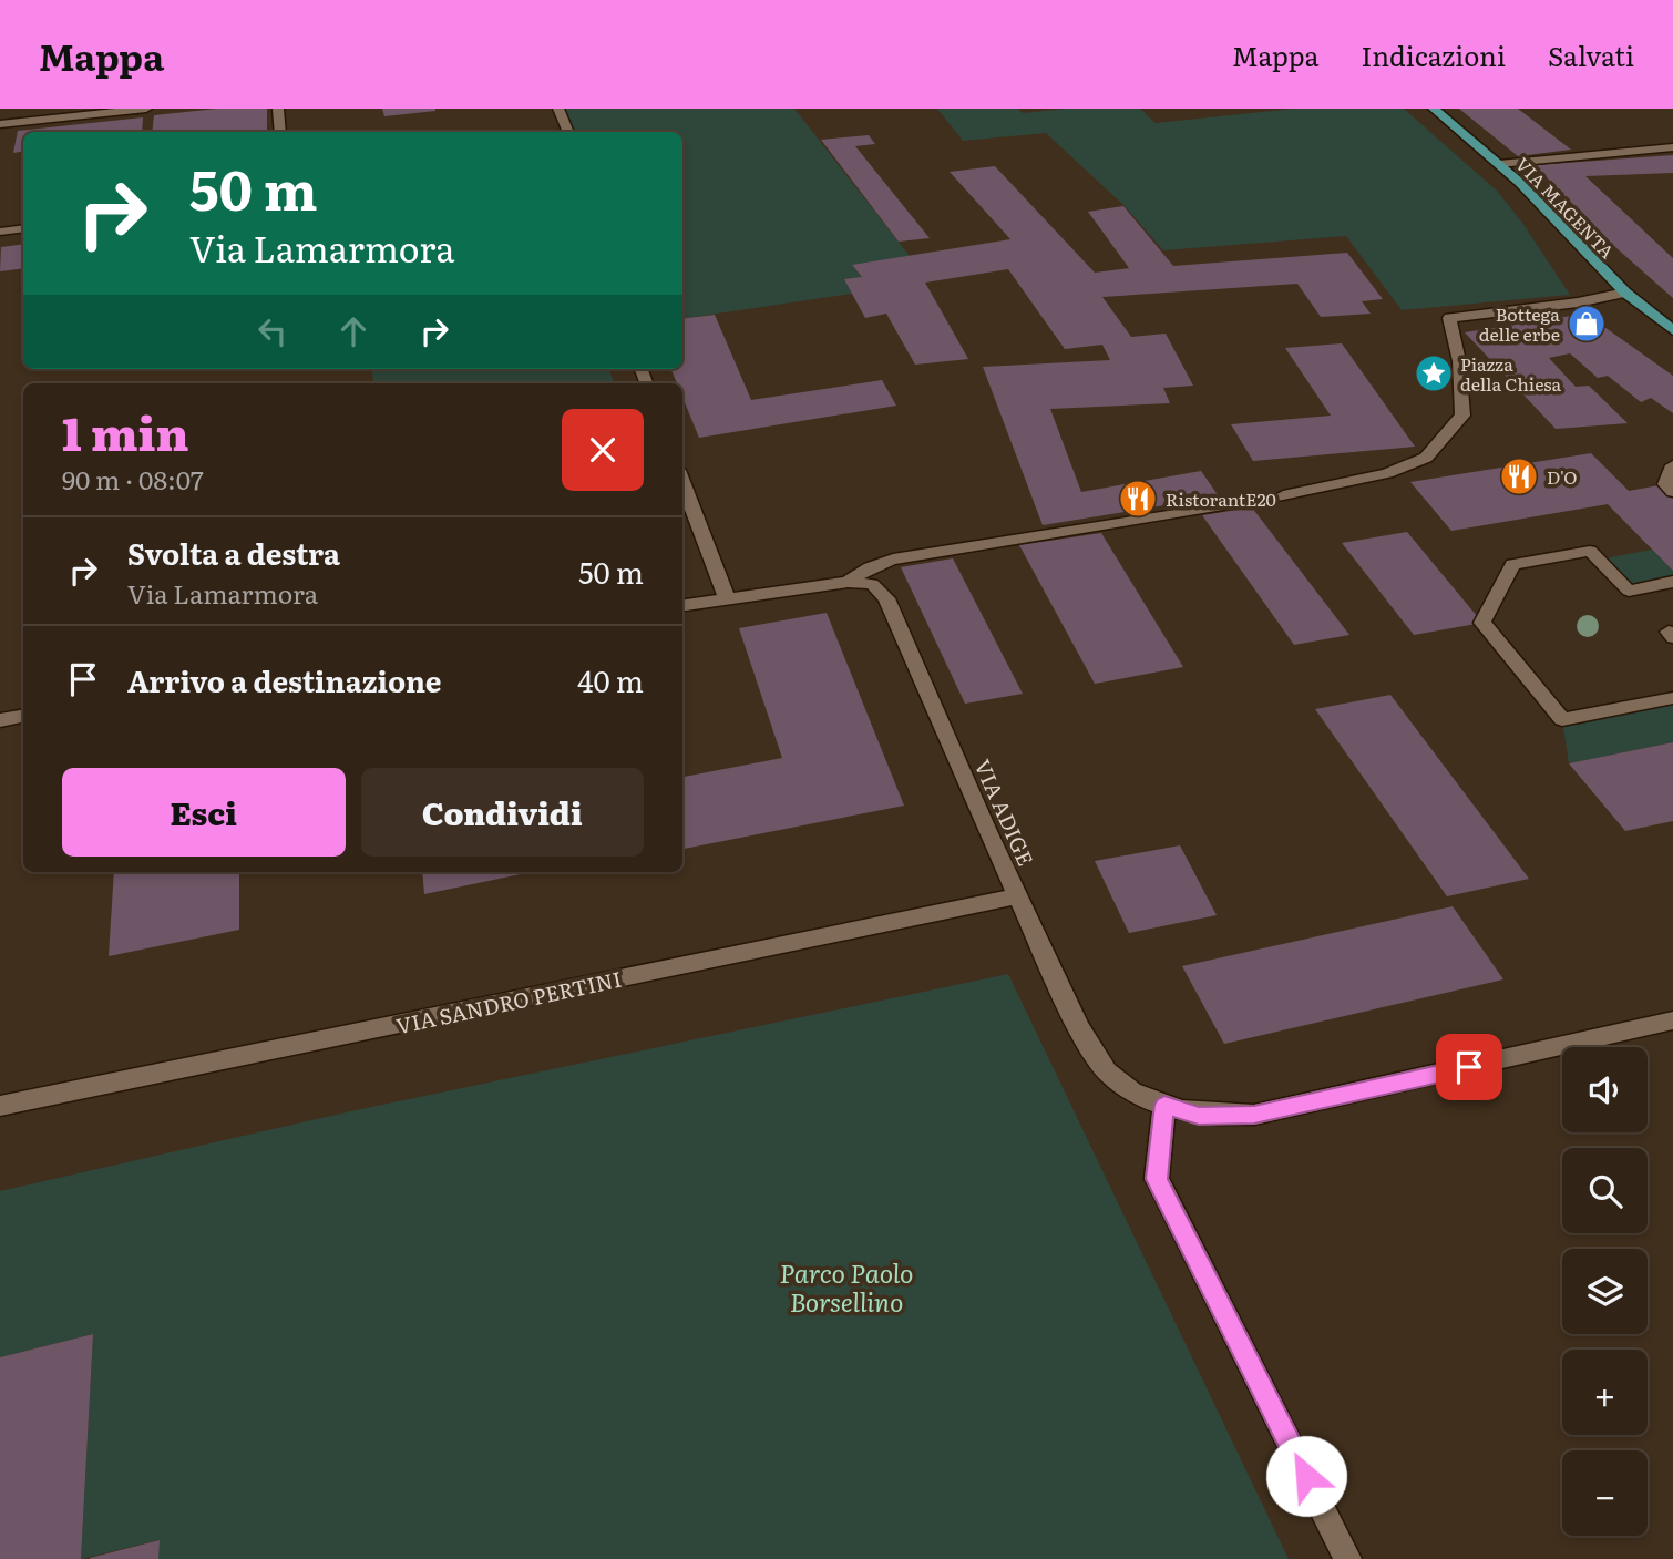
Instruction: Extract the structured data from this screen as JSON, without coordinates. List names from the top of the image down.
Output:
{
  "streets": {
    "main road": ["VIA MAGENTA"],
    "street": ["VIA ADIGE", "VIA SANDRO PERTINI"]
  },
  "crossings": [
    ["VIA ADIGE", "VIA SANDRO PERTINI"]
  ],
  "parks": ["Parco Paolo Borsellino"],
  "places": {
    "shop": ["Bottega delle erbe"],
    "place": ["Piazza della Chiesa"],
    "restaurant": ["D'O", "RistorantE20"]
  },
  "page": {
    "header": "Mappa",
    "nav": ["Mappa", "Indicazioni", "Salvati"],
    "turn": ["50 m", "Via Lamarmora"],
    "heading": ["1 min", "90 m · 08:07"],
    "list": [
      {
        "name": "Svolta a destra",
        "note": "Via Lamarmora",
        "value": "50 m"
      },
      {
        "name": "Arrivo a destinazione",
        "value": "40 m"
      }
    ],
    "buttons": ["Esci", "Condividi"],
    "map_buttons": ["+", "−"]
  }
}
